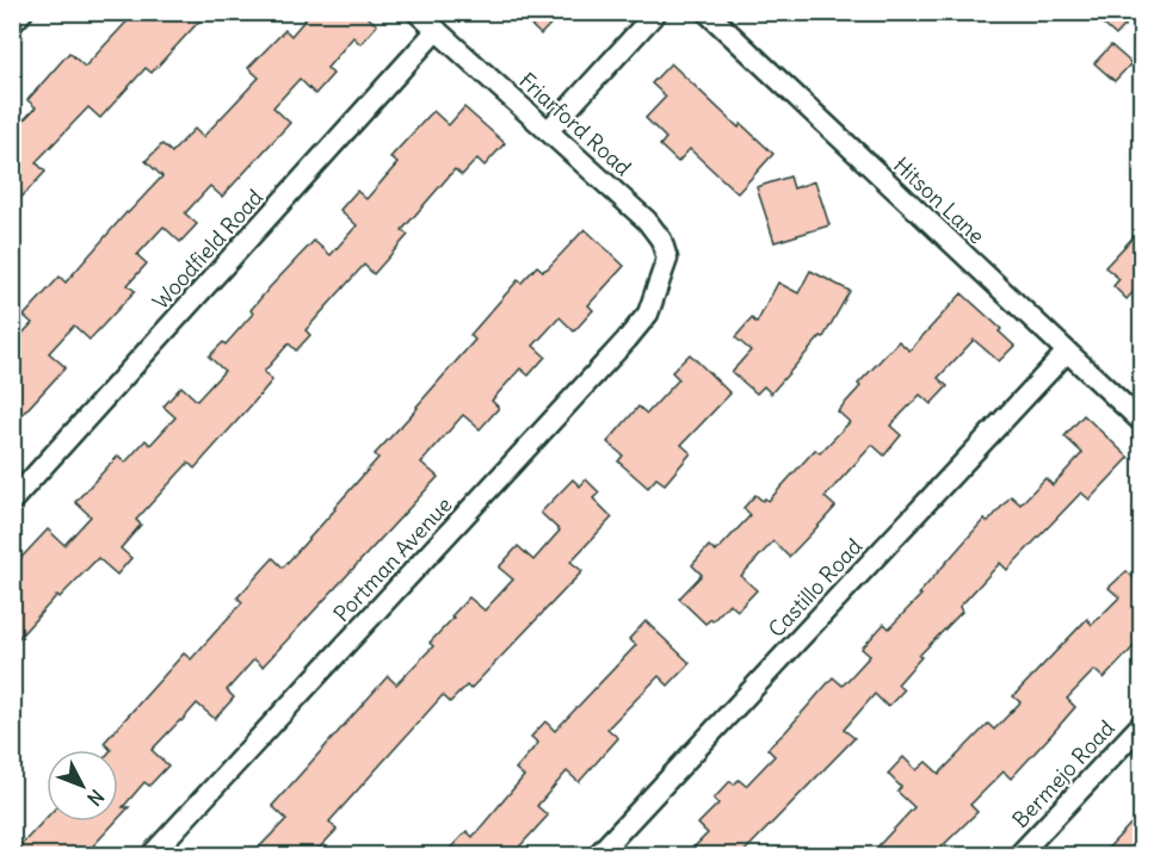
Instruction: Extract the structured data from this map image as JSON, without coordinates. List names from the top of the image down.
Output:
{
  "streets": {
    "street": [
      "Friarford Road",
      "Hitson Lane",
      "Woodfield Road",
      "Portman Avenue",
      "Castillo Road",
      "Bermejo Road"
    ]
  },
  "crossings": [
    ["Friarford Road", "Woodfield Road"],
    ["Friarford Road", "Portman Avenue"],
    ["Hitson Lane", "Castillo Road"]
  ],
  "north": "bottom right"
}
